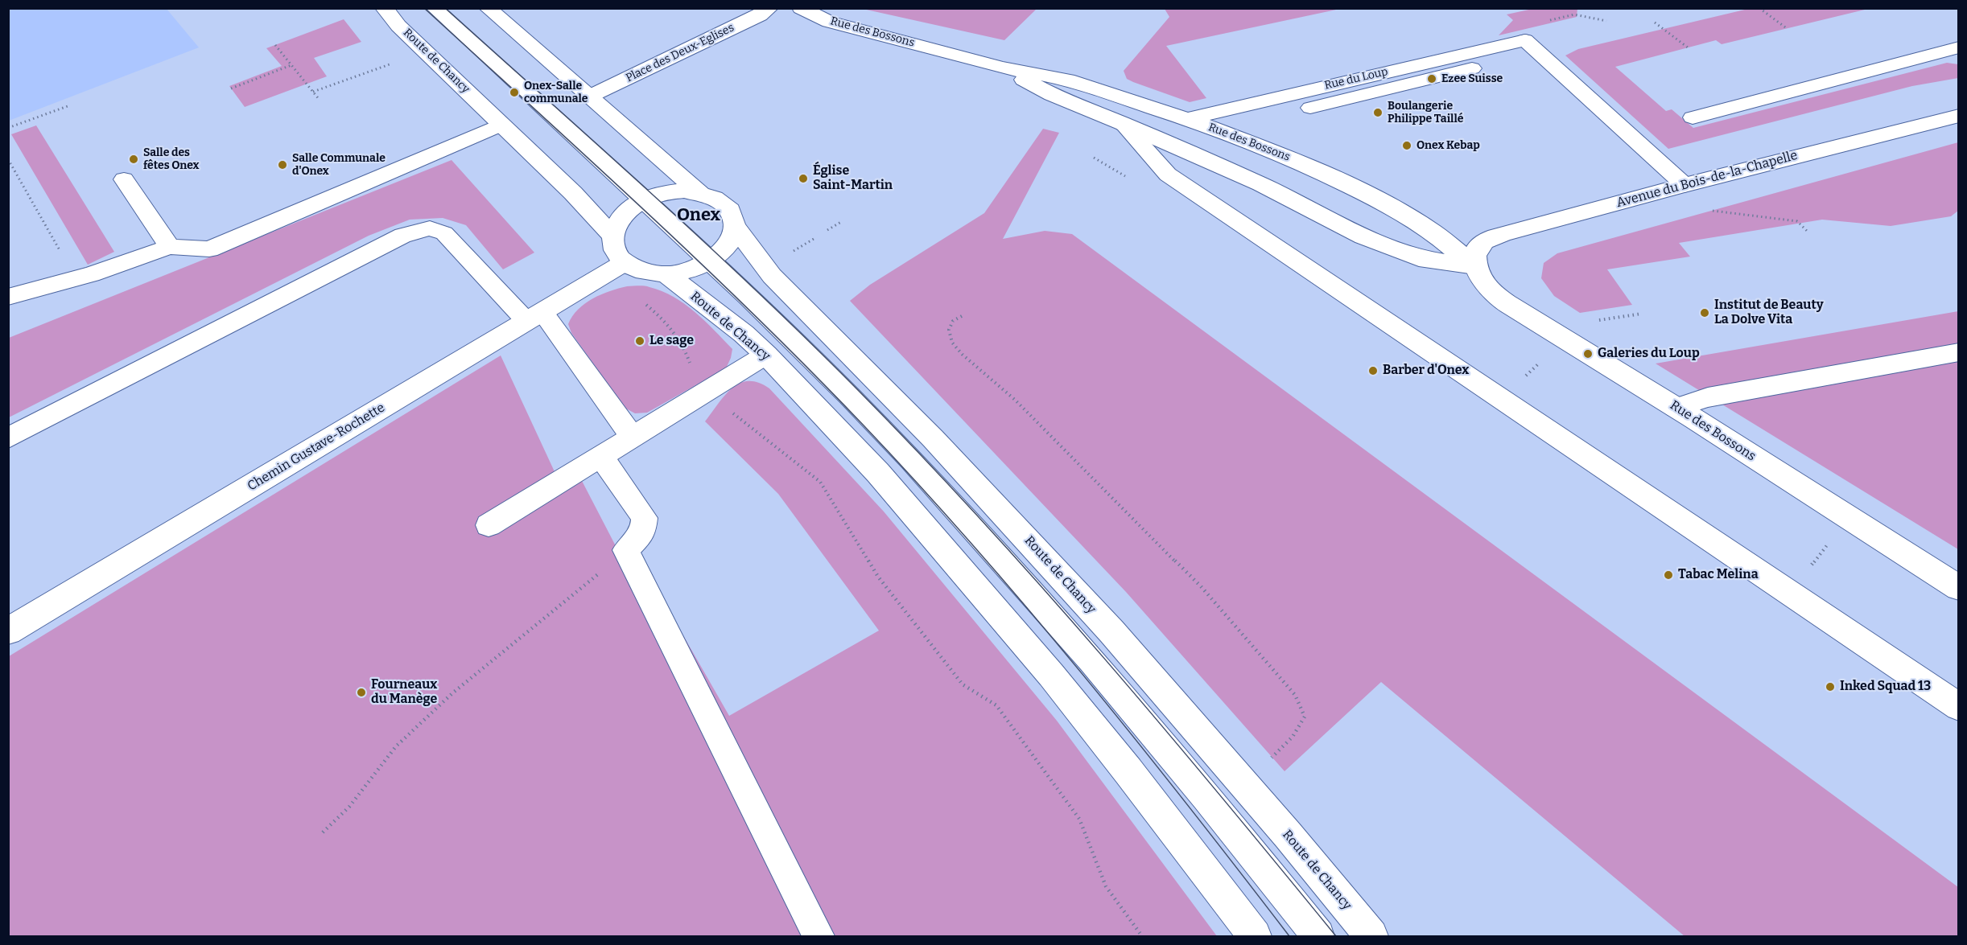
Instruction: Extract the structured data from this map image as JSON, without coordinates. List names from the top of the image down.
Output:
{
  "streets": {
    "street": [
      "Rue des Bossons",
      "Place des Deux-Eglises",
      "Route de Chancy",
      "Rue du Loup",
      "Avenue du Bois-de-la-Chapelle",
      "Chemin Gustave-Rochette"
    ]
  },
  "crossings": [
    ["Rue des Bossons", "Rue du Loup"],
    ["Rue des Bossons", "Avenue du Bois-de-la-Chapelle"]
  ],
  "districts": ["Onex"],
  "places": [
    "Ezee Suisse",
    "Onex-Salle communale",
    "Boulangerie Philippe Taillé",
    "Onex Kebap",
    "Salle des fêtes Onex",
    "Salle Communale d'Onex",
    "Église Saint-Martin",
    "Institut de Beauty La Dolve Vita",
    "Le sage",
    "Galeries du Loup",
    "Barber d'Onex",
    "Tabac Melina",
    "Inked Squad 13",
    "Fourneaux du Manège"
  ]
}
